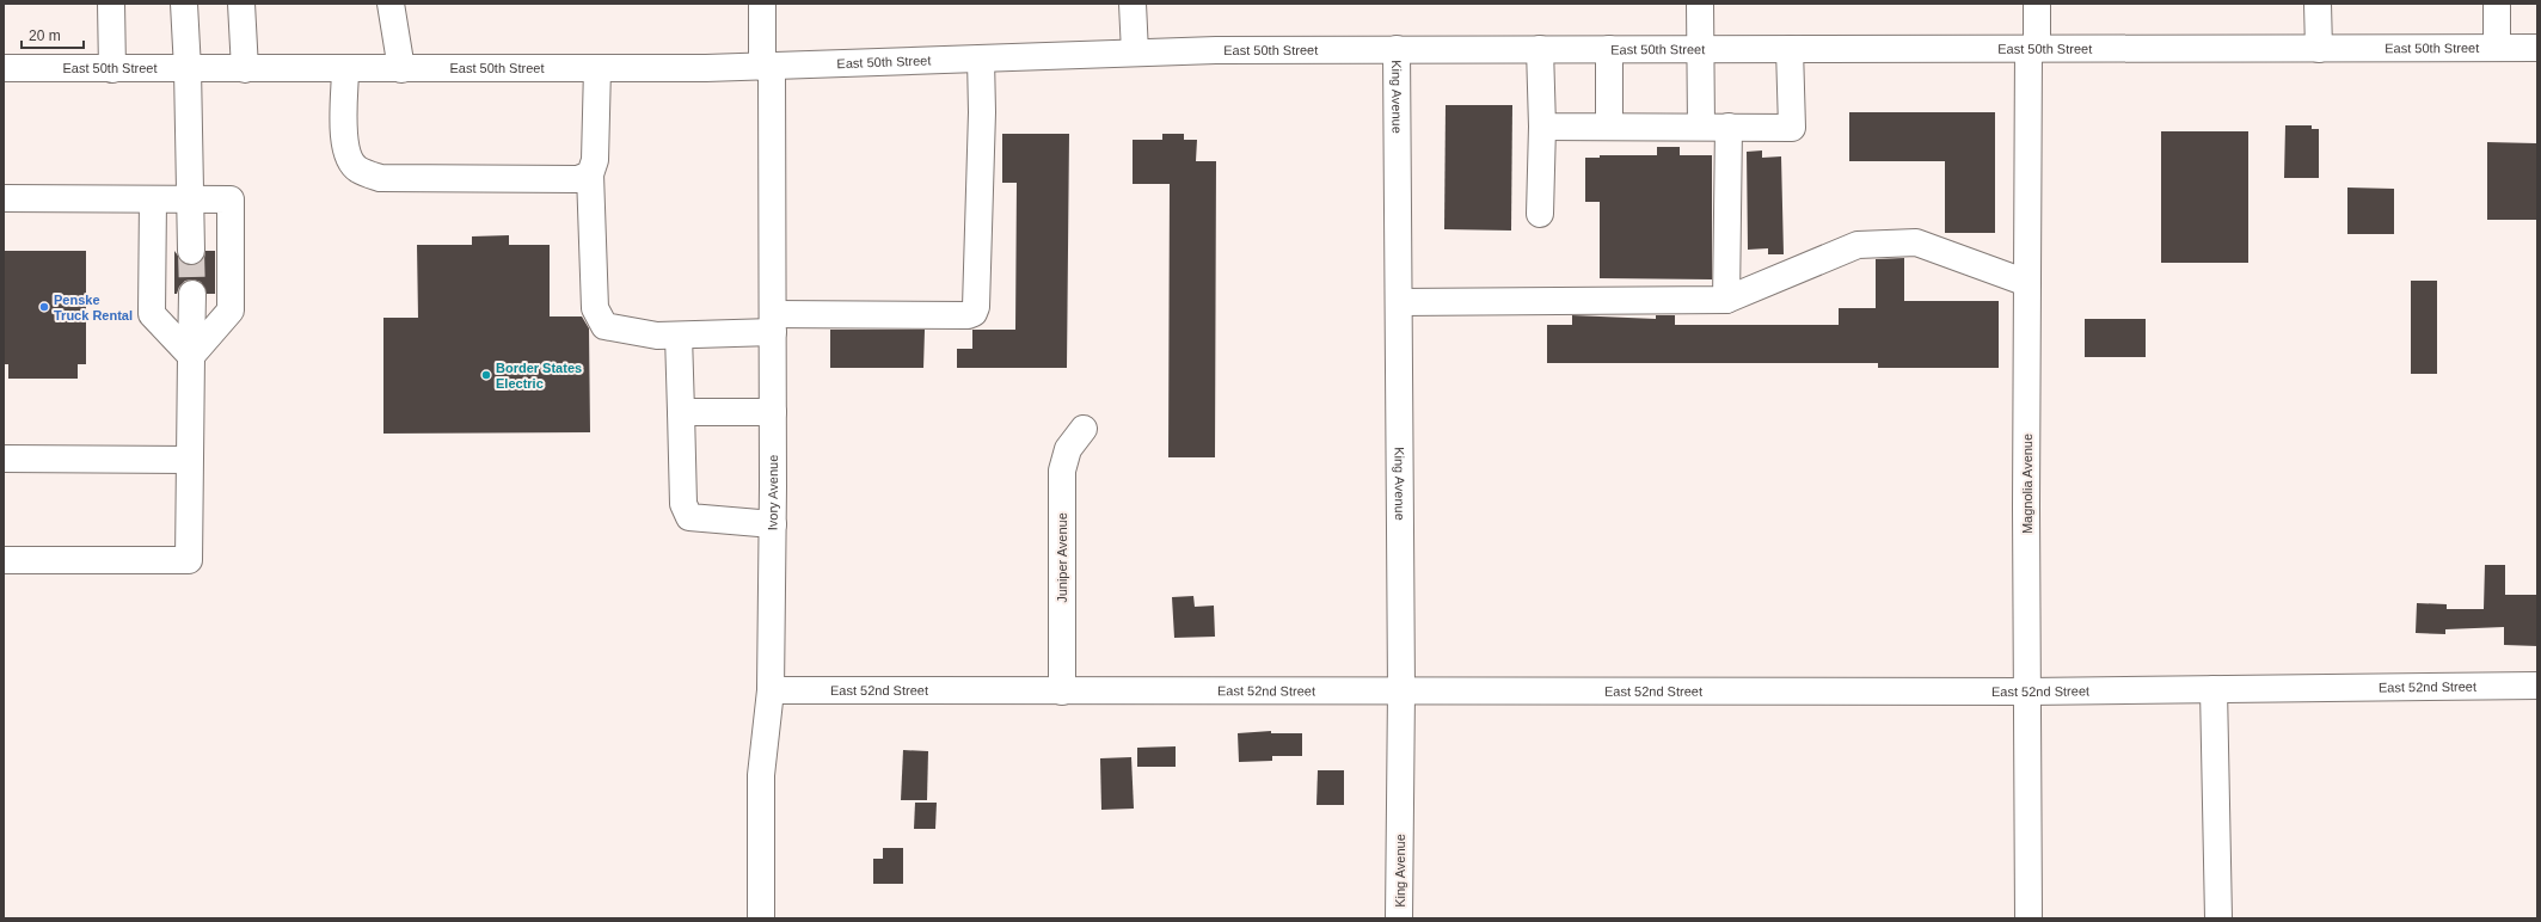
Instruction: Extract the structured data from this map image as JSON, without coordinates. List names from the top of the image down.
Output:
{
  "streets": {
    "street": [
      "East 50th Street",
      "King Avenue",
      "Magnolia Avenue",
      "Ivory Avenue",
      "Juniper Avenue",
      "East 52nd Street"
    ]
  },
  "crossings": [
    ["East 50th Street", "King Avenue"],
    ["East 50th Street", "Magnolia Avenue"],
    ["East 50th Street", "Ivory Avenue"],
    ["King Avenue", "East 52nd Street"],
    ["Magnolia Avenue", "East 52nd Street"],
    ["Ivory Avenue", "East 52nd Street"],
    ["Juniper Avenue", "East 52nd Street"]
  ],
  "places": ["Penske Truck Rental", "Border States Electric"],
  "scale_bar": "20 m"
}
